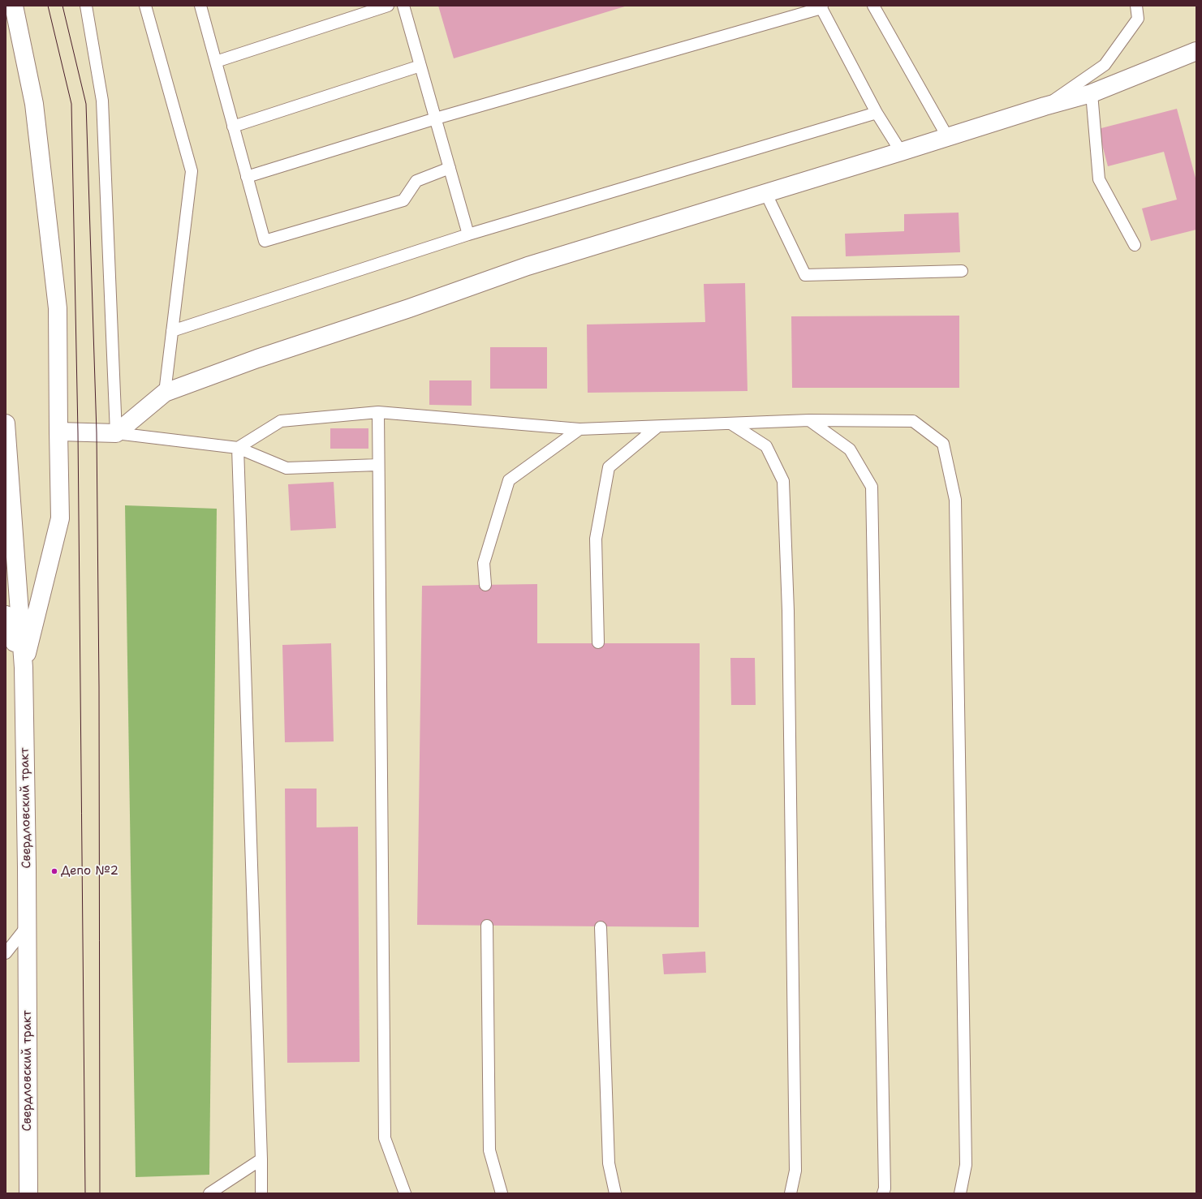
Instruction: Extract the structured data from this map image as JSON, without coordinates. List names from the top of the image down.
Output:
{
  "streets": {
    "main road": ["Свердловский тракт"]
  },
  "places": ["Депо №2"]
}
